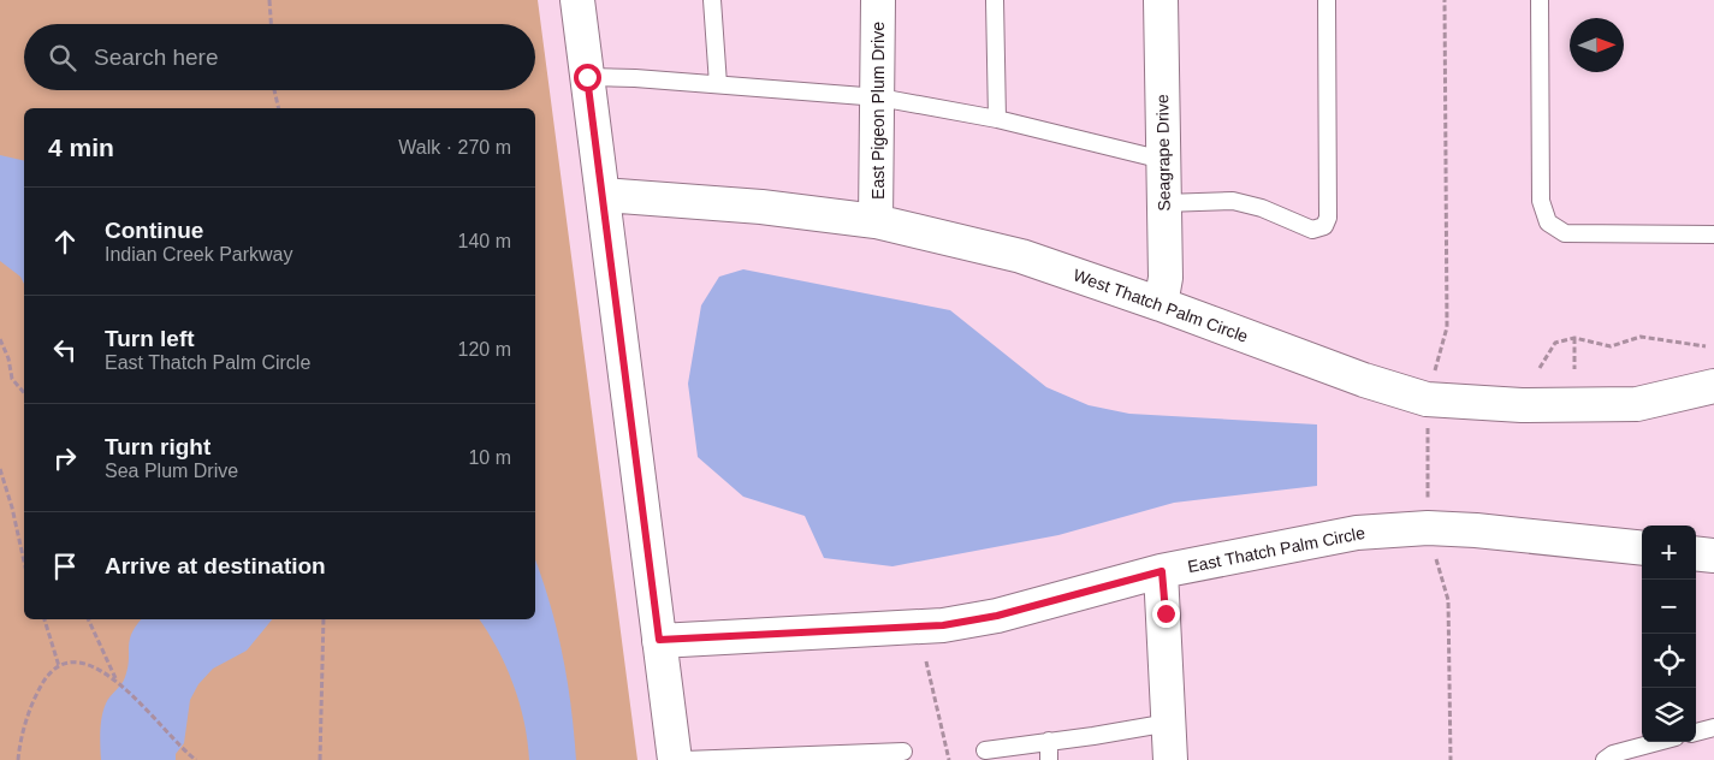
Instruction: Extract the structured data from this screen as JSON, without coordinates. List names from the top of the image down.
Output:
{
  "streets": {
    "street": [
      "East Pigeon Plum Drive",
      "Seagrape Drive",
      "West Thatch Palm Circle",
      "East Thatch Palm Circle"
    ]
  },
  "crossings": [
    ["East Pigeon Plum Drive", "West Thatch Palm Circle"],
    ["Seagrape Drive", "West Thatch Palm Circle"]
  ],
  "north": "right",
  "page": {
    "search": "Search here",
    "heading": ["4 min", "Walk · 270 m"],
    "list": [
      ["Continue", "Indian Creek Parkway", "140 m"],
      ["Turn left", "East Thatch Palm Circle", "120 m"],
      ["Turn right", "Sea Plum Drive", "10 m"],
      "Arrive at destination"
    ],
    "map_buttons": ["+", "−"]
  }
}
